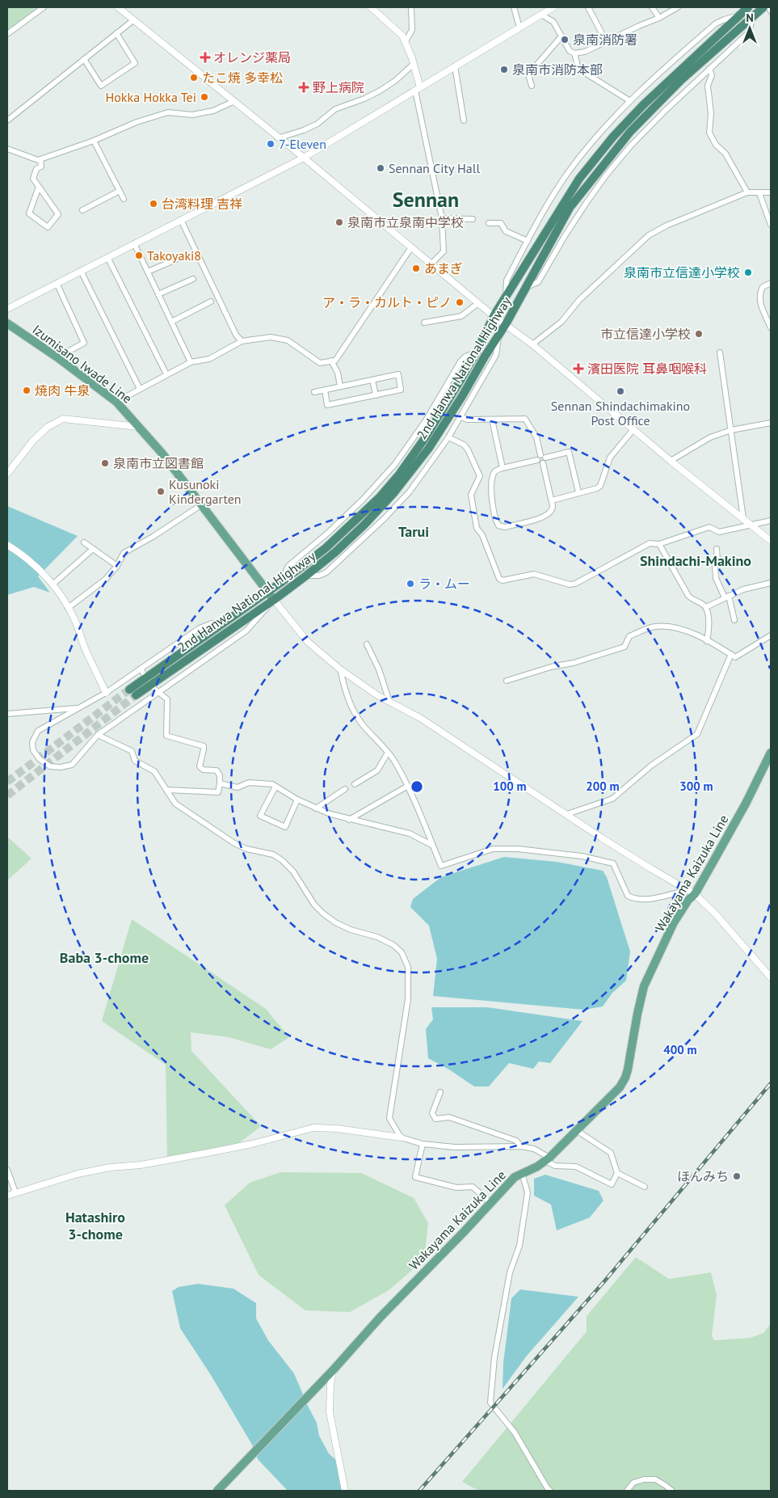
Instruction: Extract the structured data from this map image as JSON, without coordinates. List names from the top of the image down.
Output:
{
  "streets": {
    "highway": ["2nd Hanwa National Highway"],
    "main road": ["Izumisano Iwade Line", "Wakayama Kaizuka Line"]
  },
  "crossings": [
    ["Izumisano Iwade Line", "2nd Hanwa National Highway"]
  ],
  "districts": [
    "Sennan",
    "Tarui",
    "Shindachi-Makino",
    "Baba 3-chome",
    "Hatashiro 3-chome"
  ],
  "places": {
    "other": [
      "泉南消防署",
      "泉南市消防本部",
      "たこ焼 多幸松",
      "Hokka Hokka Tei",
      "7-Eleven",
      "Sennan City Hall",
      "台湾料理 吉祥",
      "泉南市立泉南中学校",
      "Takoyaki8",
      "あまぎ",
      "泉南市立信達小学校",
      "ア・ラ・カルト・ピノ",
      "市立信達小学校",
      "焼肉 牛泉",
      "Sennan Shindachimakino Post Office",
      "泉南市立図書館",
      "Kusunoki Kindergarten",
      "ラ・ムー",
      "ほんみち"
    ],
    "health": ["オレンジ薬局", "野上病院", "濱田医院 耳鼻咽喉科"]
  },
  "north": "top",
  "rings": [
    "100 m",
    "200 m",
    "300 m",
    "400 m"
  ]
}
